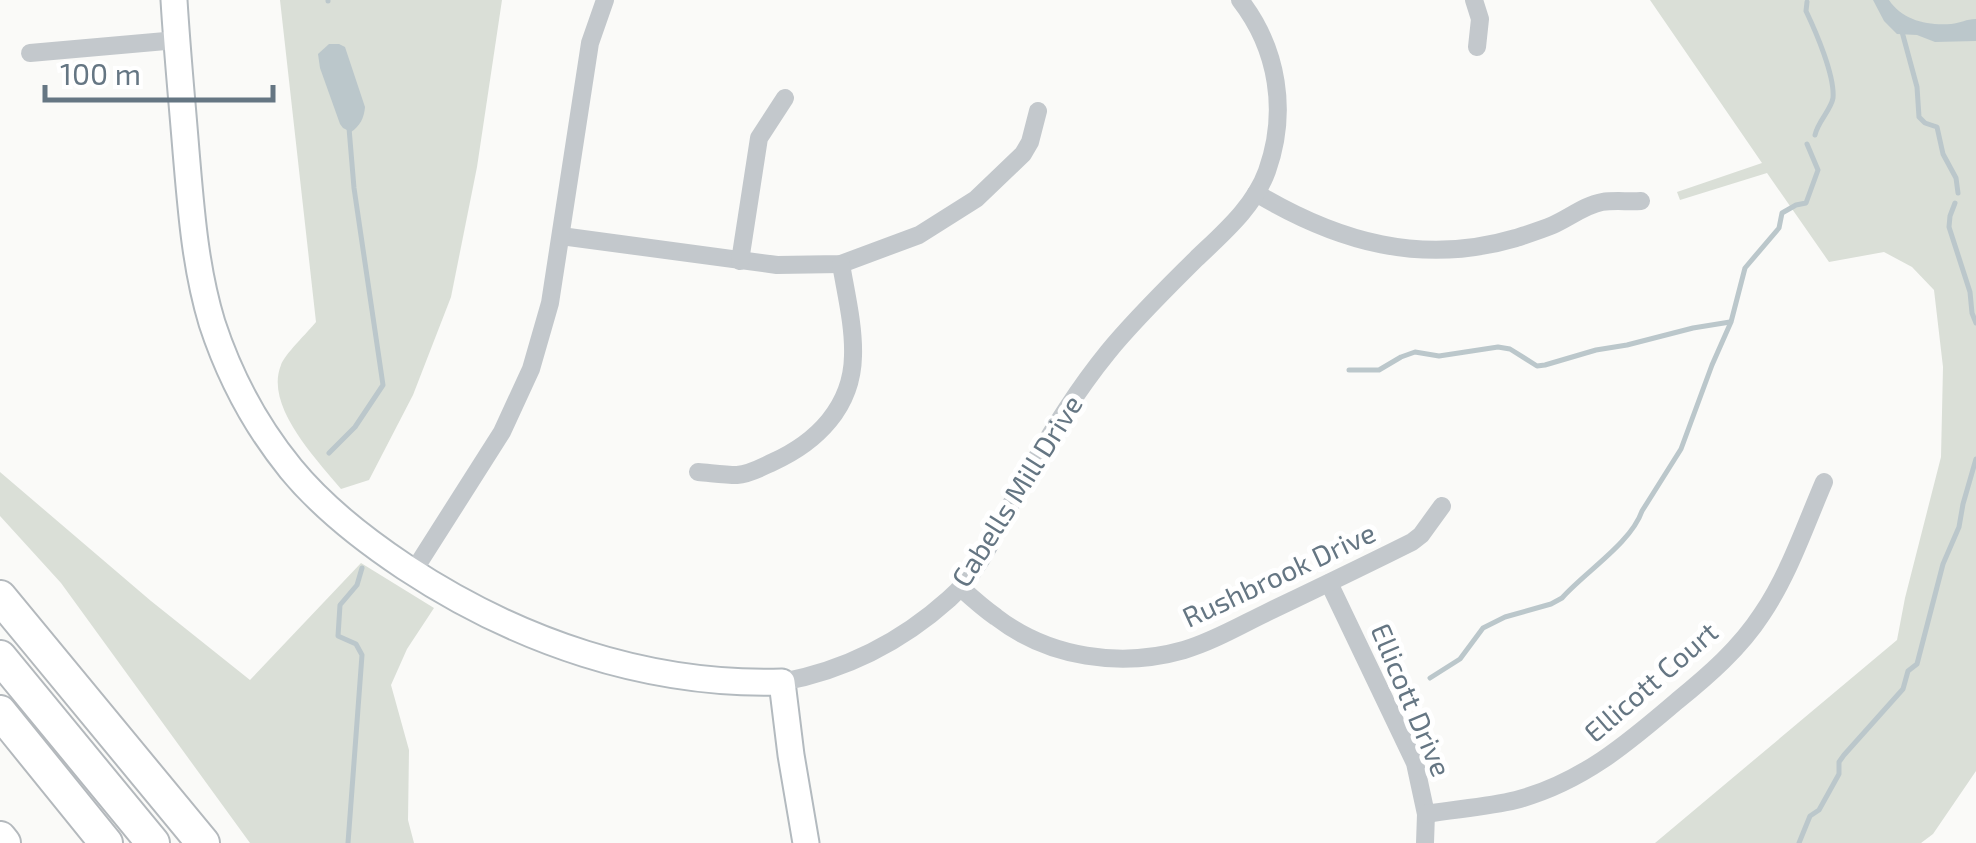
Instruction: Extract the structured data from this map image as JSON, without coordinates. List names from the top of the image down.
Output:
{
  "streets": {
    "street": [
      "Cabells Mill Drive",
      "Rushbrook Drive",
      "Ellicott Court",
      "Ellicott Drive"
    ]
  },
  "crossings": [
    ["Cabells Mill Drive", "Rushbrook Drive"],
    ["Rushbrook Drive", "Ellicott Drive"],
    ["Ellicott Court", "Ellicott Drive"]
  ],
  "scale_bar": "100 m"
}
